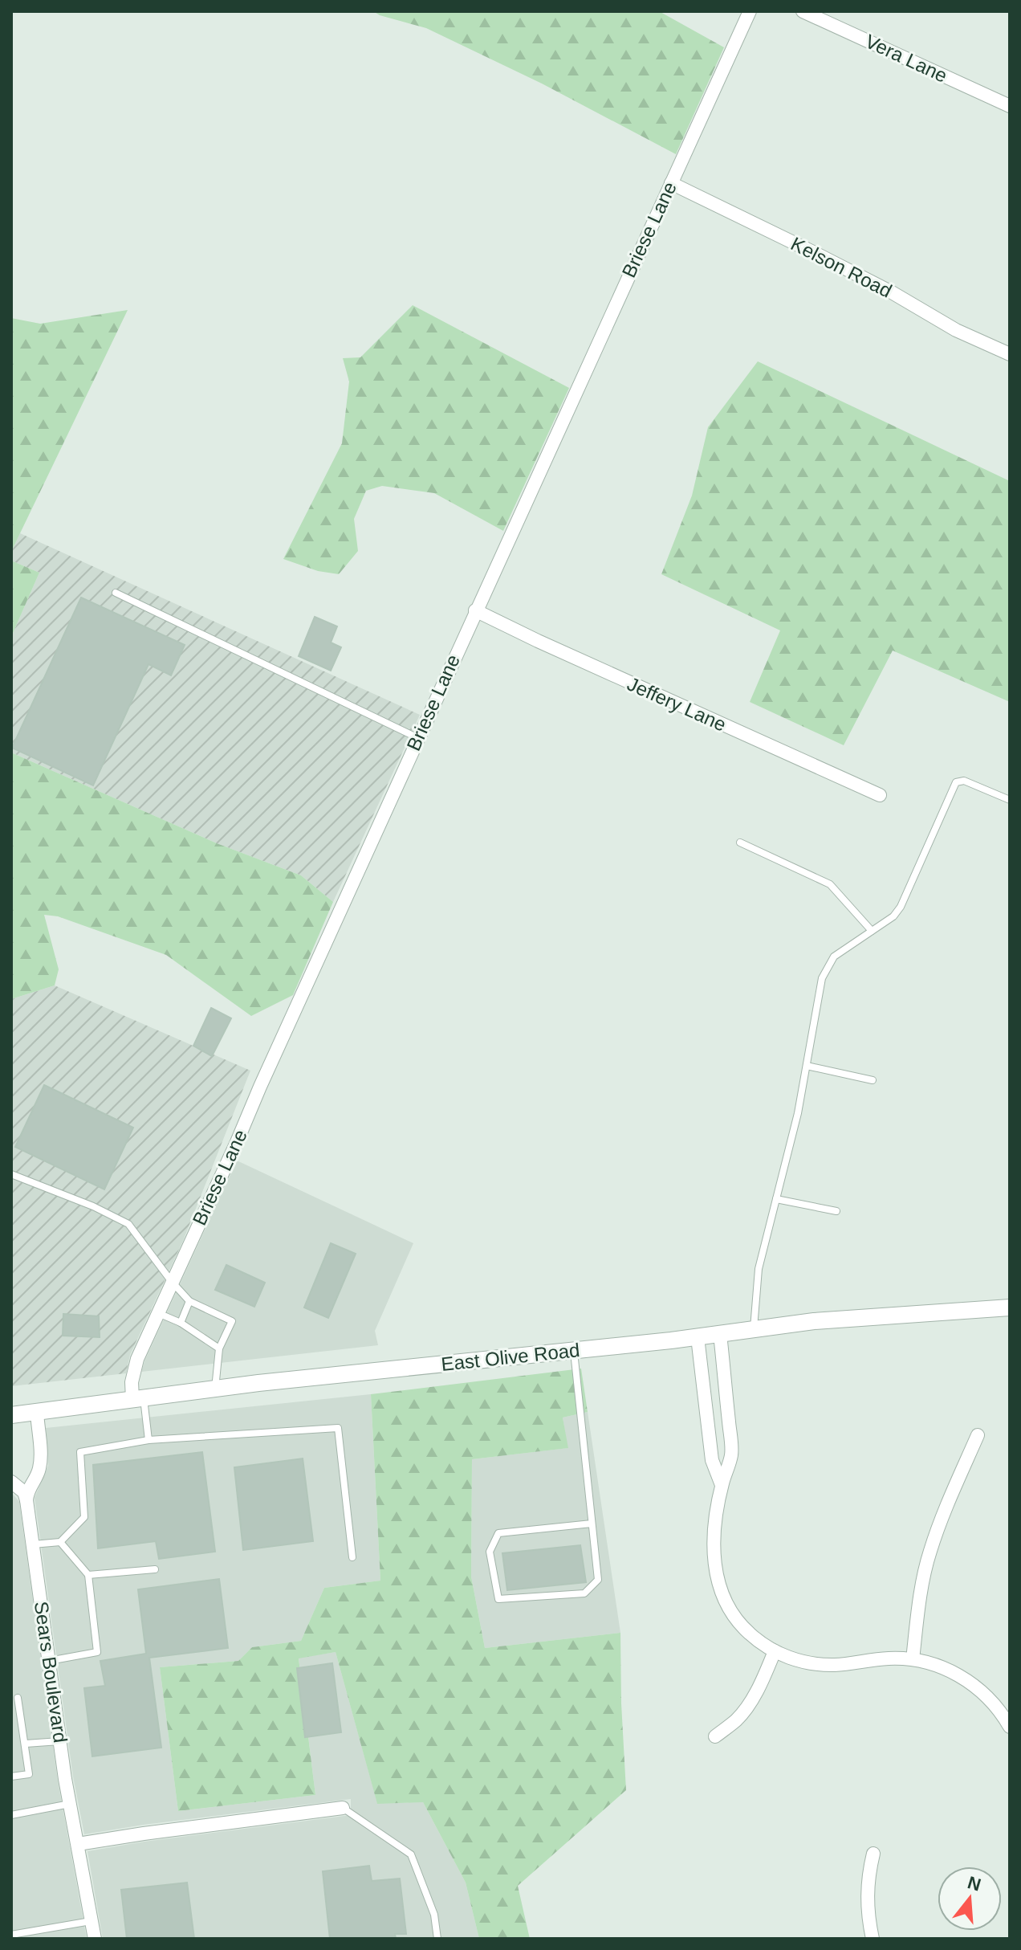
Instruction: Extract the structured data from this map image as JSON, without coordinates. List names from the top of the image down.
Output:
{
  "streets": {
    "street": [
      "Vera Lane",
      "Briese Lane",
      "Kelson Road",
      "Jeffery Lane",
      "East Olive Road",
      "Sears Boulevard"
    ]
  },
  "crossings": [
    ["Briese Lane", "Kelson Road"],
    ["Briese Lane", "Jeffery Lane"],
    ["Briese Lane", "East Olive Road"]
  ],
  "north": "top"
}
